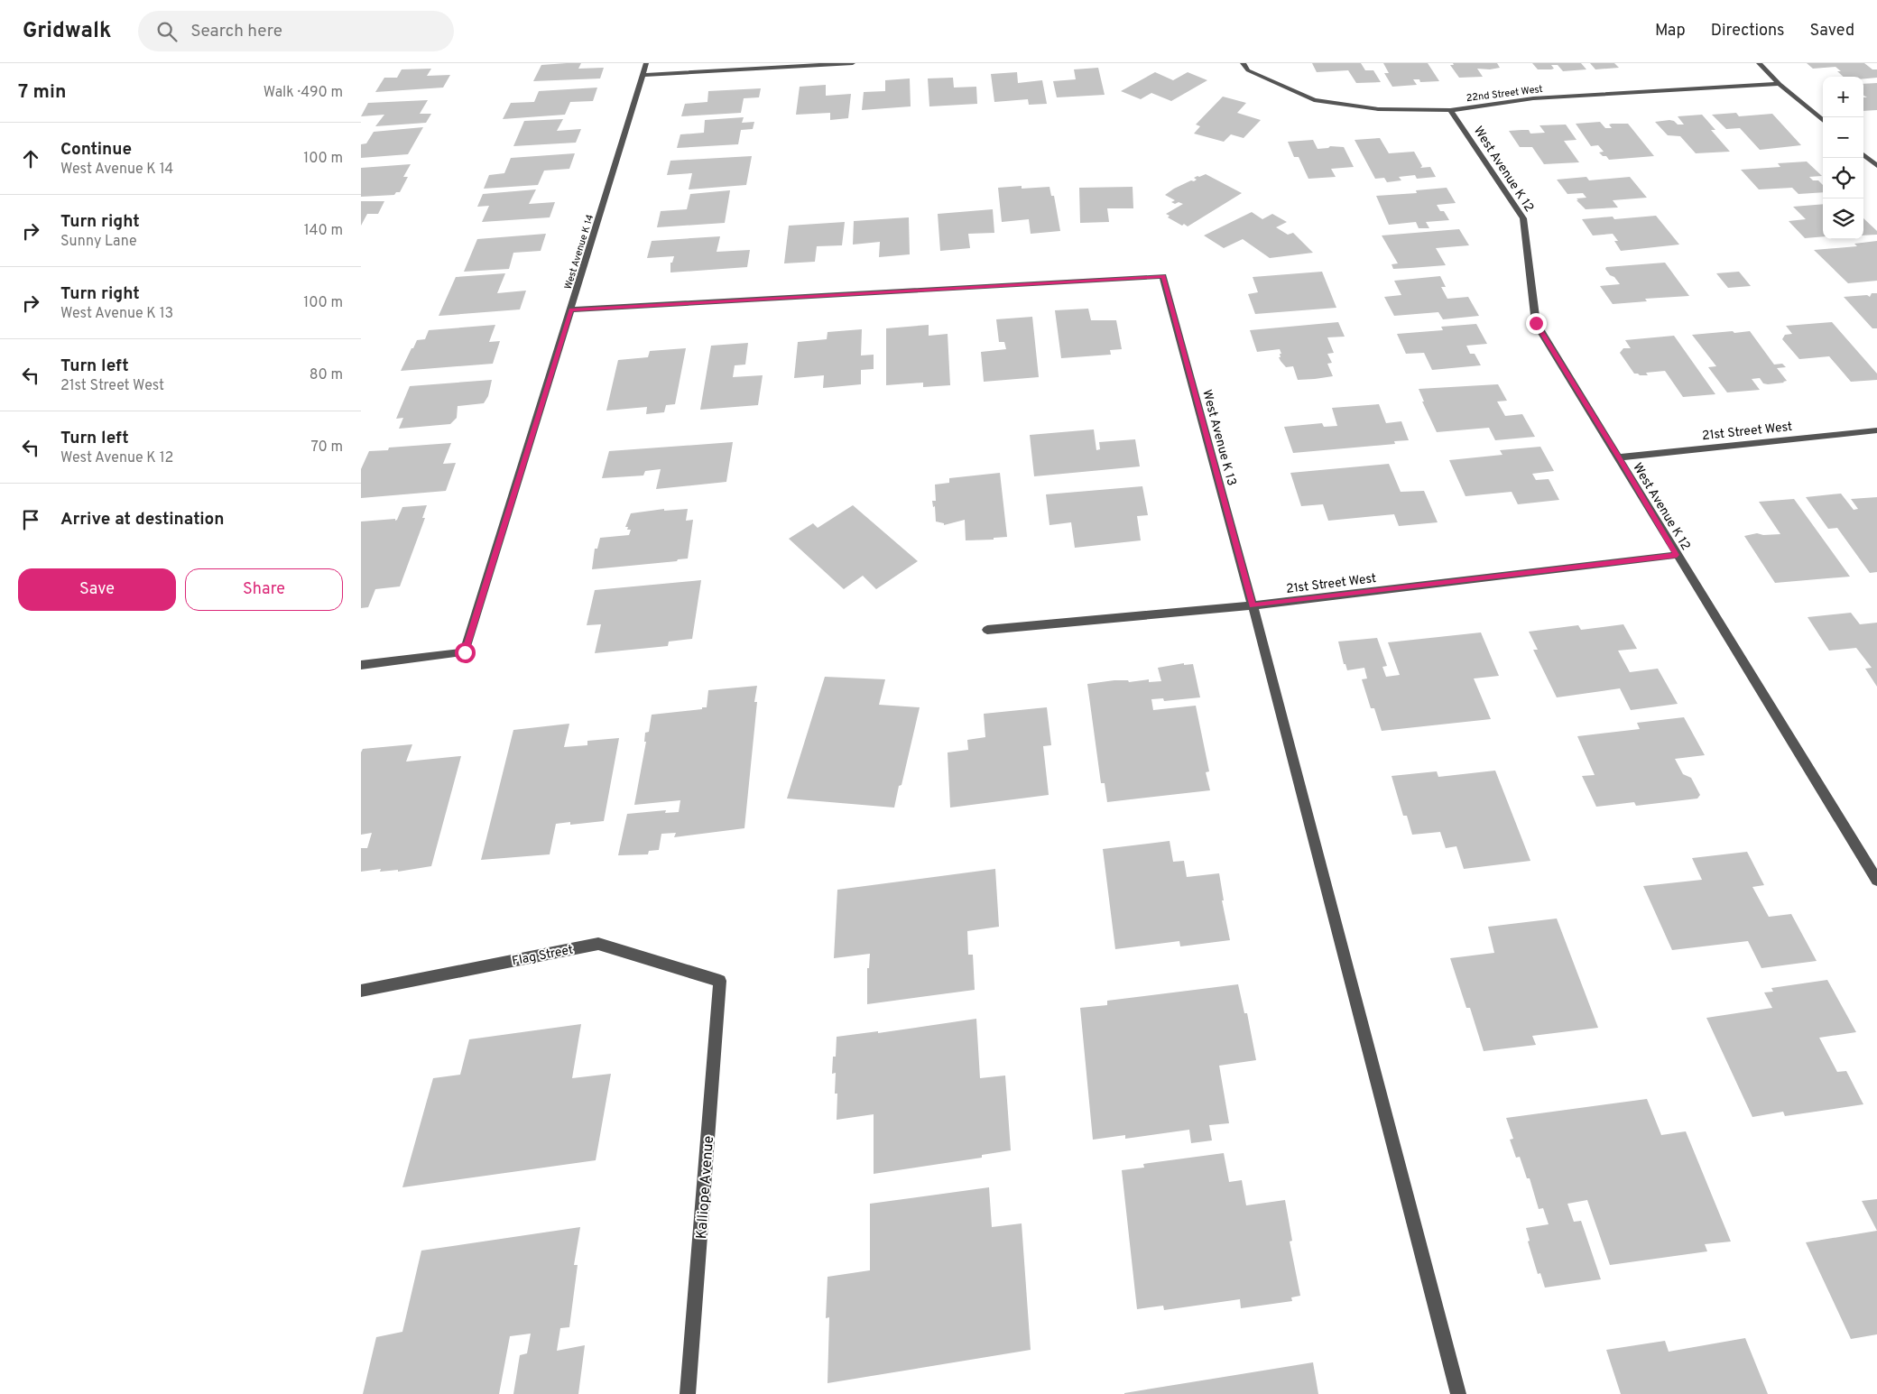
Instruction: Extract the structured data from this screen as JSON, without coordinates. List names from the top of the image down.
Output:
{
  "streets": {
    "street": [
      "22nd Street West",
      "West Avenue K 12",
      "West Avenue K 14",
      "21st Street West",
      "West Avenue K 13",
      "Flag Street",
      "Kalliope Avenue"
    ]
  },
  "crossings": [
    ["22nd Street West", "West Avenue K 12"],
    ["West Avenue K 12", "21st Street West"],
    ["West Avenue K 14", "West Avenue K 13"],
    ["21st Street West", "West Avenue K 13"],
    ["Flag Street", "Kalliope Avenue"]
  ],
  "page": {
    "header": "Gridwalk",
    "search": "Search here",
    "nav": ["Map", "Directions", "Saved"],
    "heading": ["7 min", "Walk · 490 m"],
    "map_buttons": ["+", "−"],
    "list": [
      ["Continue", "West Avenue K 14", "100 m"],
      ["Turn right", "Sunny Lane", "140 m"],
      ["Turn right", "West Avenue K 13", "100 m"],
      ["Turn left", "21st Street West", "80 m"],
      ["Turn left", "West Avenue K 12", "70 m"],
      "Arrive at destination"
    ],
    "buttons": ["Save", "Share"]
  }
}
